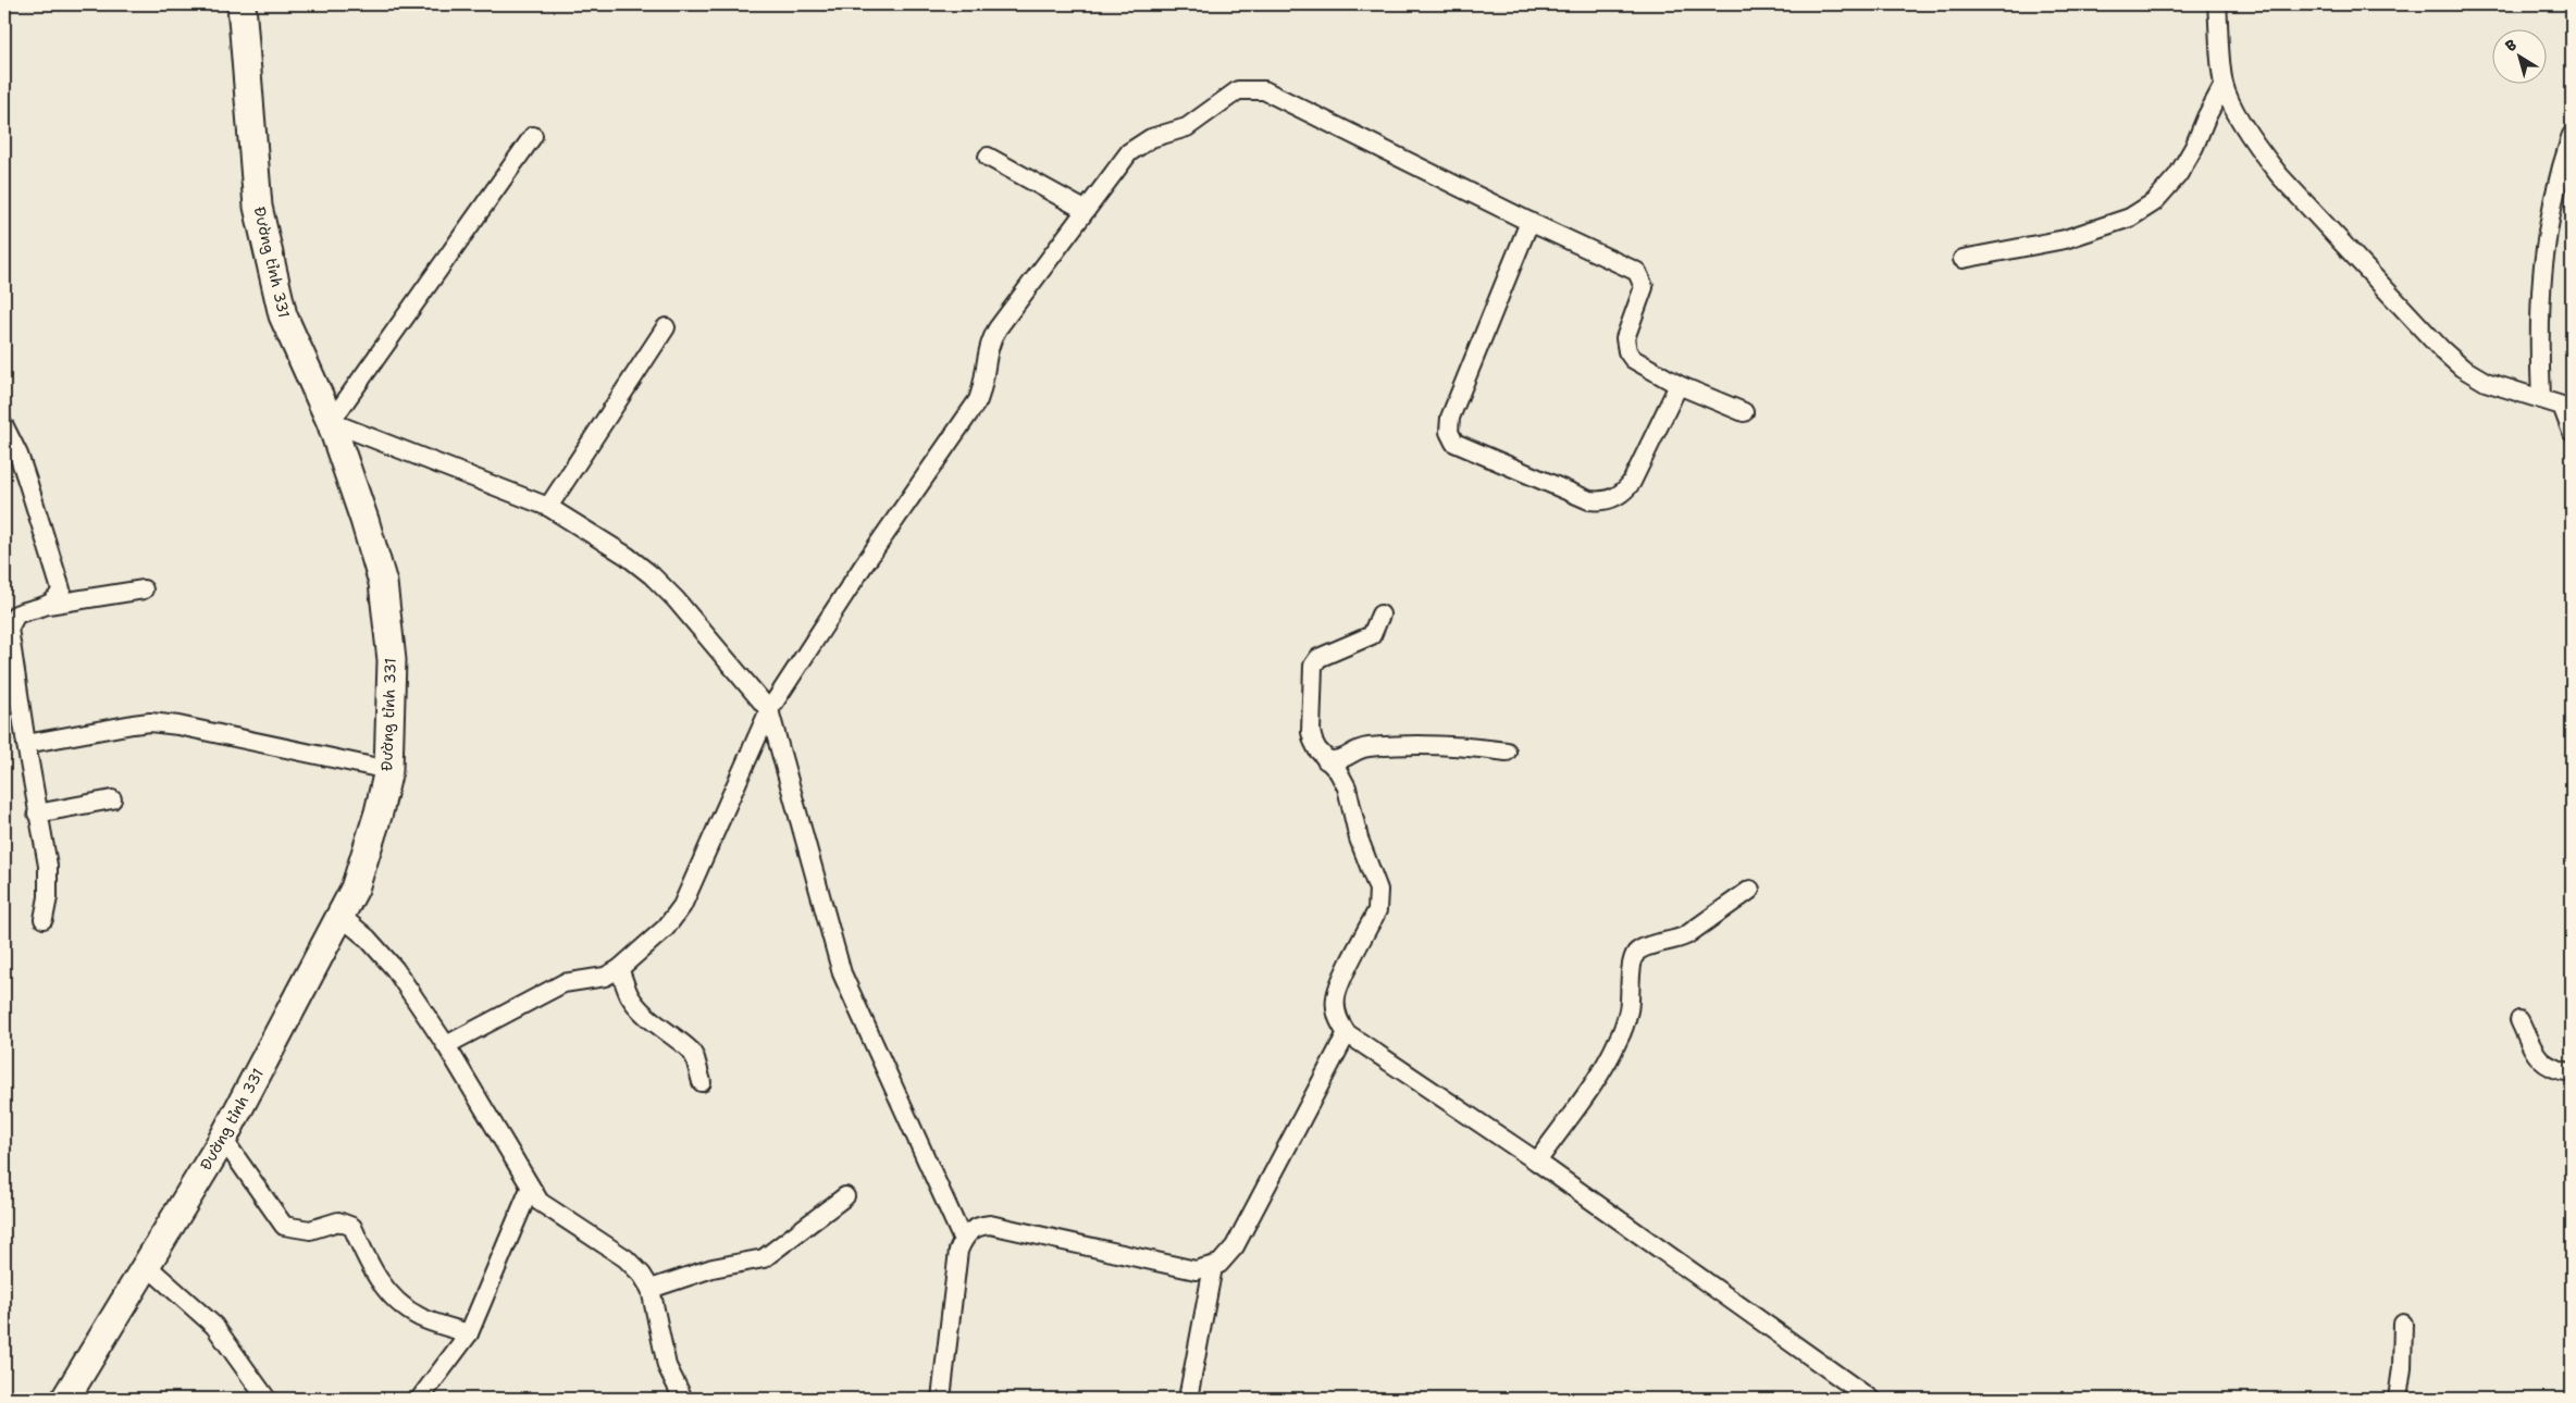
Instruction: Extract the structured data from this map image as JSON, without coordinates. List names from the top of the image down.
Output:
{
  "streets": {
    "main road": ["Đường tỉnh 331"]
  },
  "north": "top left"
}
